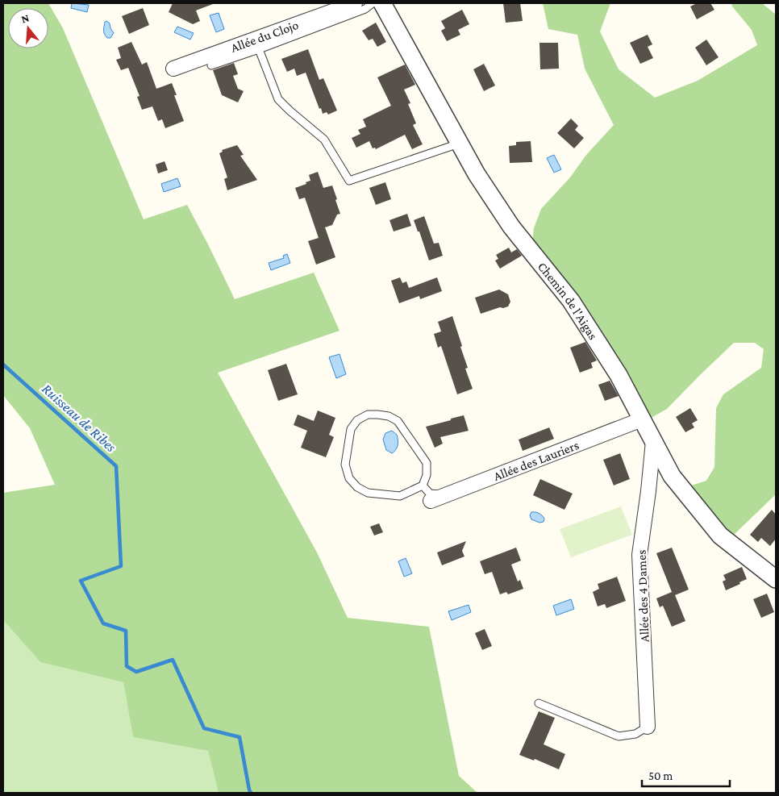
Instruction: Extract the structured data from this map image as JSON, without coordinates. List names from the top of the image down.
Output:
{
  "streets": {
    "street": [
      "Allée du Clojo",
      "Chemin de l'Aigas",
      "Allée des Lauriers",
      "Allée des 4 Dames"
    ]
  },
  "crossings": [
    ["Chemin de l'Aigas", "Allée des Lauriers"],
    ["Chemin de l'Aigas", "Allée des 4 Dames"]
  ],
  "water": ["Ruisseau de Ribes"],
  "scale_bar": "50 m",
  "north": "top"
}
